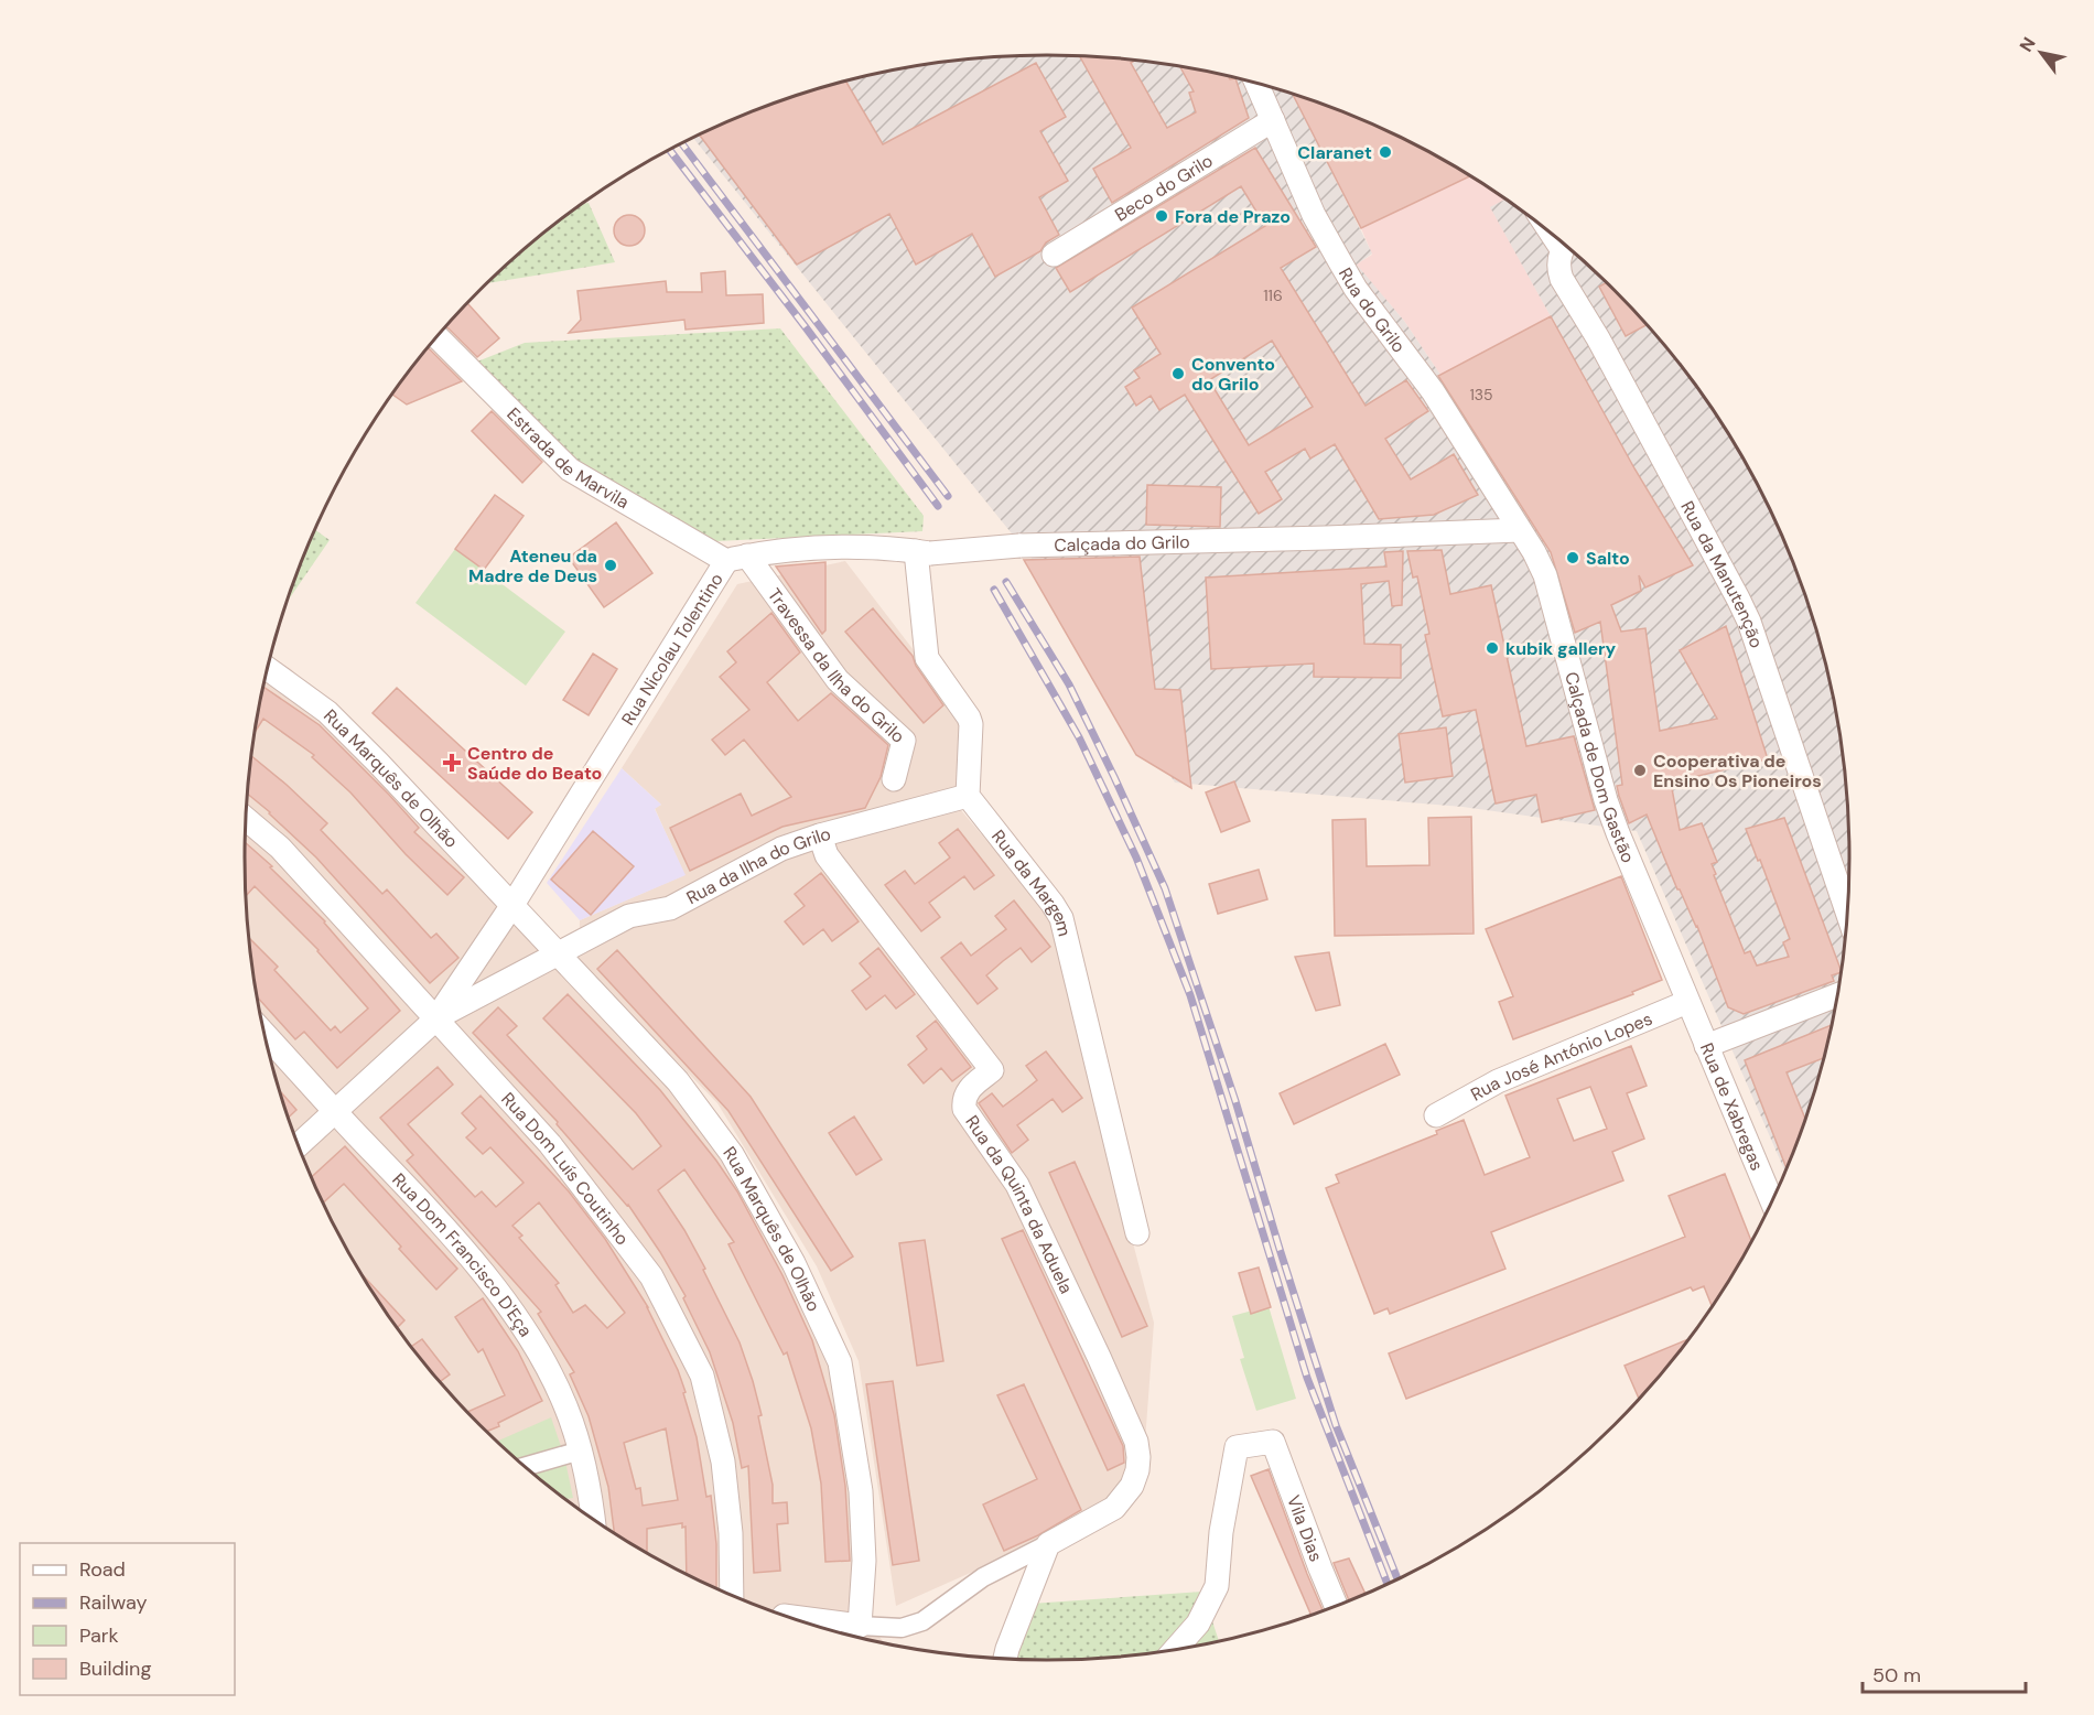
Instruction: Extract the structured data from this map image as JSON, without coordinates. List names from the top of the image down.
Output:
{
  "streets": {
    "street": [
      "Beco do Grilo",
      "Rua do Grilo",
      "Estrada de Marvila",
      "Calçada do Grilo",
      "Rua da Manutenção",
      "Rua Nicolau Tolentino",
      "Travessa da Ilha do Grilo",
      "Calçada de Dom Gastão",
      "Rua Marquês de Olhão",
      "Rua da Ilha do Grilo",
      "Rua da Margem",
      "Rua José António Lopes",
      "Rua de Xabregas",
      "Rua Dom Luís Coutinho",
      "Rua da Quinta da Aduela",
      "Rua Dom Francisco D'Eça",
      "Vila Dias"
    ]
  },
  "crossings": [
    ["Beco do Grilo", "Rua do Grilo"],
    ["Rua do Grilo", "Calçada do Grilo"],
    ["Rua do Grilo", "Calçada de Dom Gastão"],
    ["Estrada de Marvila", "Calçada do Grilo"],
    ["Estrada de Marvila", "Rua Nicolau Tolentino"],
    ["Estrada de Marvila", "Travessa da Ilha do Grilo"],
    ["Calçada do Grilo", "Rua Nicolau Tolentino"],
    ["Calçada do Grilo", "Travessa da Ilha do Grilo"],
    ["Calçada do Grilo", "Calçada de Dom Gastão"],
    ["Rua Nicolau Tolentino", "Travessa da Ilha do Grilo"],
    ["Rua Nicolau Tolentino", "Rua Marquês de Olhão"],
    ["Calçada de Dom Gastão", "Rua José António Lopes"],
    ["Calçada de Dom Gastão", "Rua de Xabregas"],
    ["Rua Marquês de Olhão", "Rua da Ilha do Grilo"],
    ["Rua da Ilha do Grilo", "Rua da Margem"],
    ["Rua da Ilha do Grilo", "Rua Dom Luís Coutinho"],
    ["Rua da Ilha do Grilo", "Rua da Quinta da Aduela"],
    ["Rua José António Lopes", "Rua de Xabregas"]
  ],
  "places": {
    "other": [
      "Claranet",
      "Fora de Prazo",
      "Convento do Grilo",
      "Salto",
      "Ateneu da Madre de Deus",
      "kubik gallery",
      "Cooperativa de Ensino Os Pioneiros"
    ],
    "health": ["Centro de Saúde do Beato"]
  },
  "house_numbers": ["116", "135"],
  "legend": [
    "Road",
    "Railway",
    "Park",
    "Building"
  ],
  "scale_bar": "50 m",
  "north": "top left"
}
